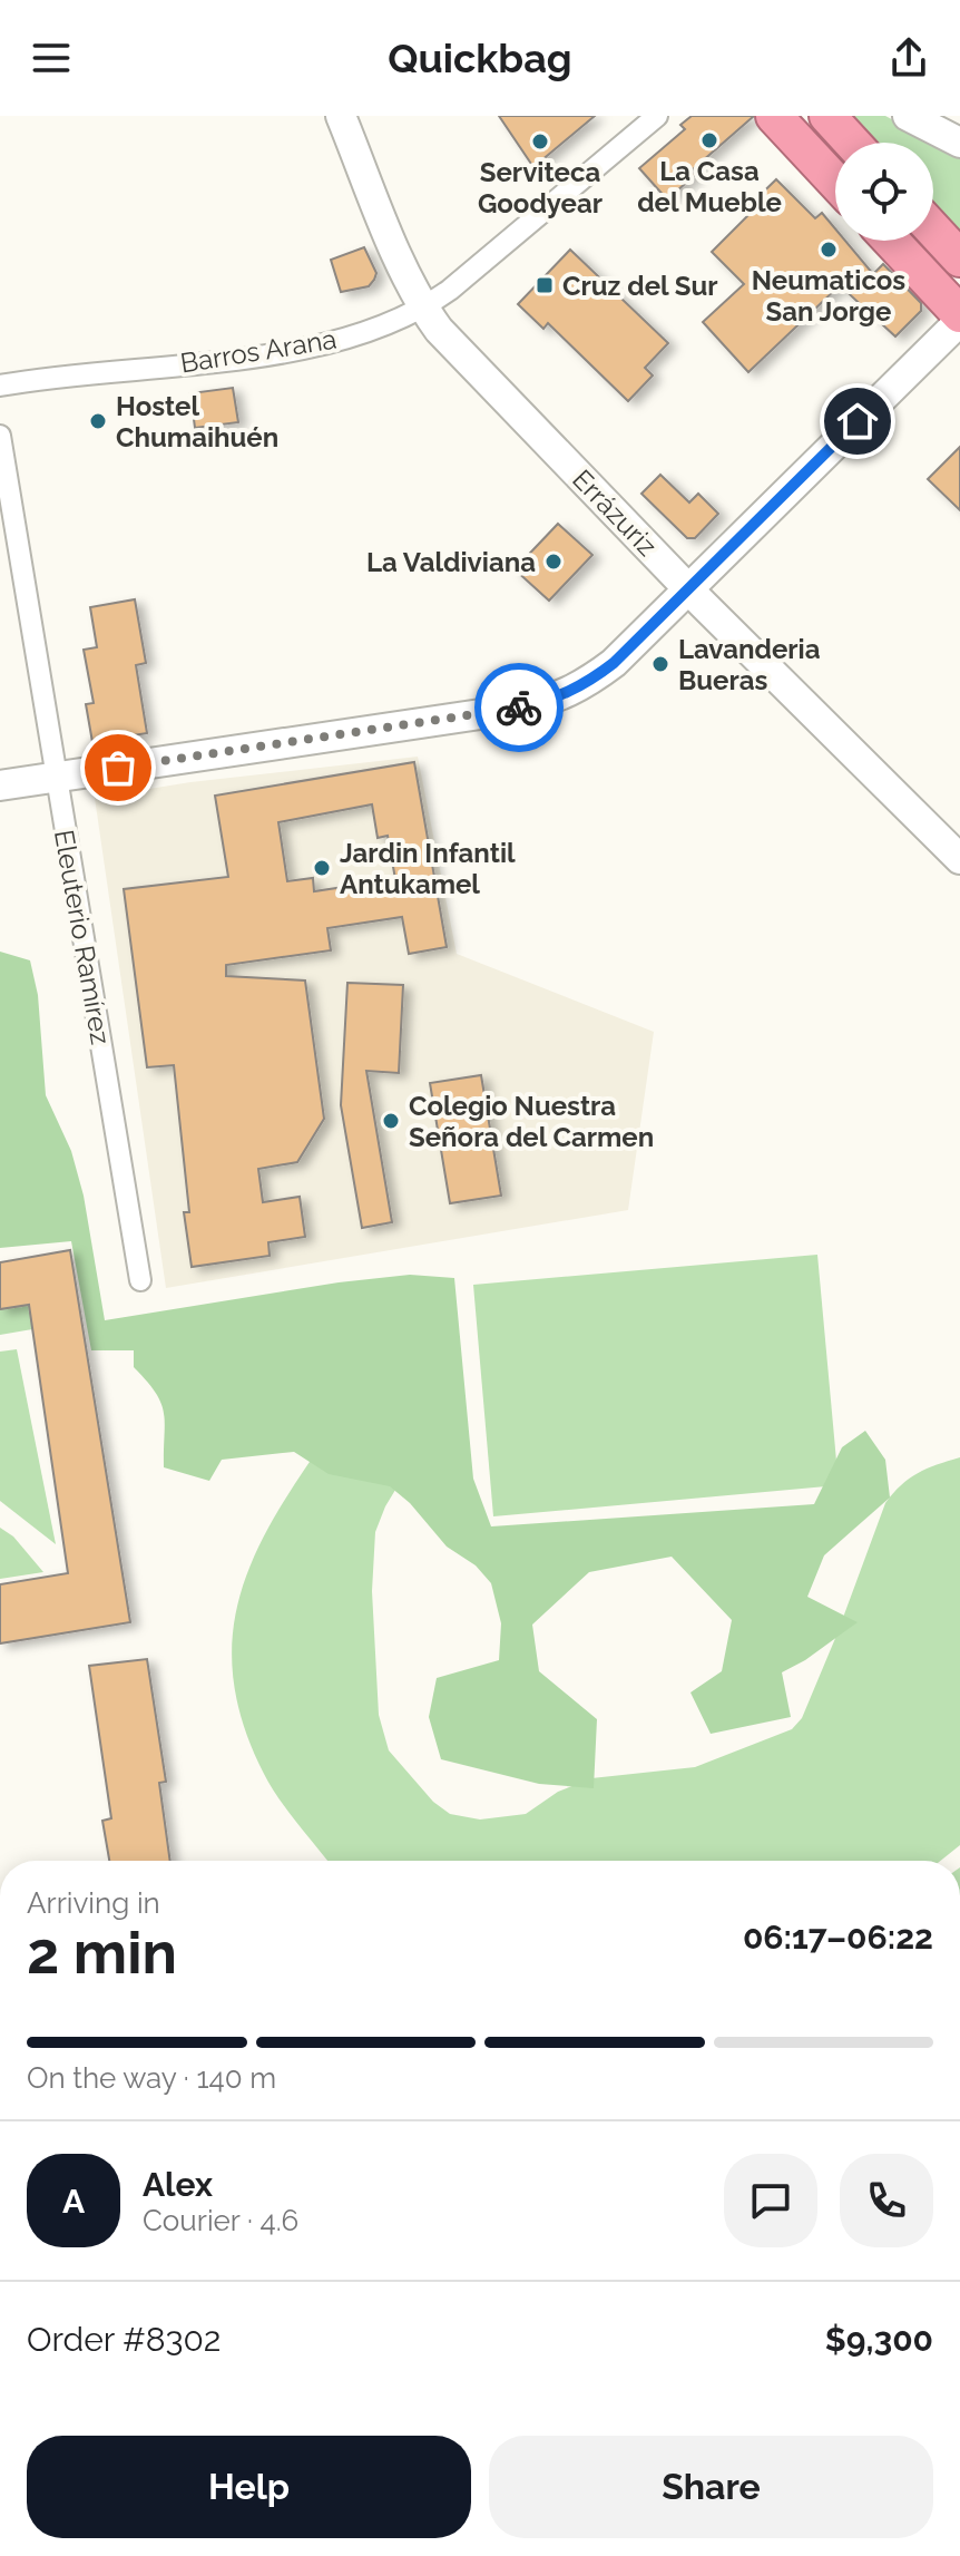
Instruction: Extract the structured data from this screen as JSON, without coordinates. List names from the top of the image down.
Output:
{
  "streets": {
    "main road": ["Errázuriz"],
    "street": ["Barros Arana", "Eleuterio Ramírez"]
  },
  "crossings": [
    ["Barros Arana", "Errázuriz"]
  ],
  "places": {
    "other": [
      "La Casa del Mueble",
      "Serviteca Goodyear",
      "Neumaticos San Jorge",
      "Hostel Chumaihuén",
      "La Valdiviana",
      "Lavanderia Bueras",
      "Jardin Infantil Antukamel",
      "Colegio Nuestra Señora del Carmen"
    ],
    "transit": ["Cruz del Sur"]
  },
  "page": {
    "header": "Quickbag",
    "heading": ["2 min", "Arriving in", "06:17–06:22"],
    "panel": [
      "Alex",
      "Courier · 4.6",
      "Order #8302",
      "$9,300"
    ],
    "bar": "On the way · 140 m",
    "round": "A",
    "buttons": ["Help", "Share"]
  }
}
